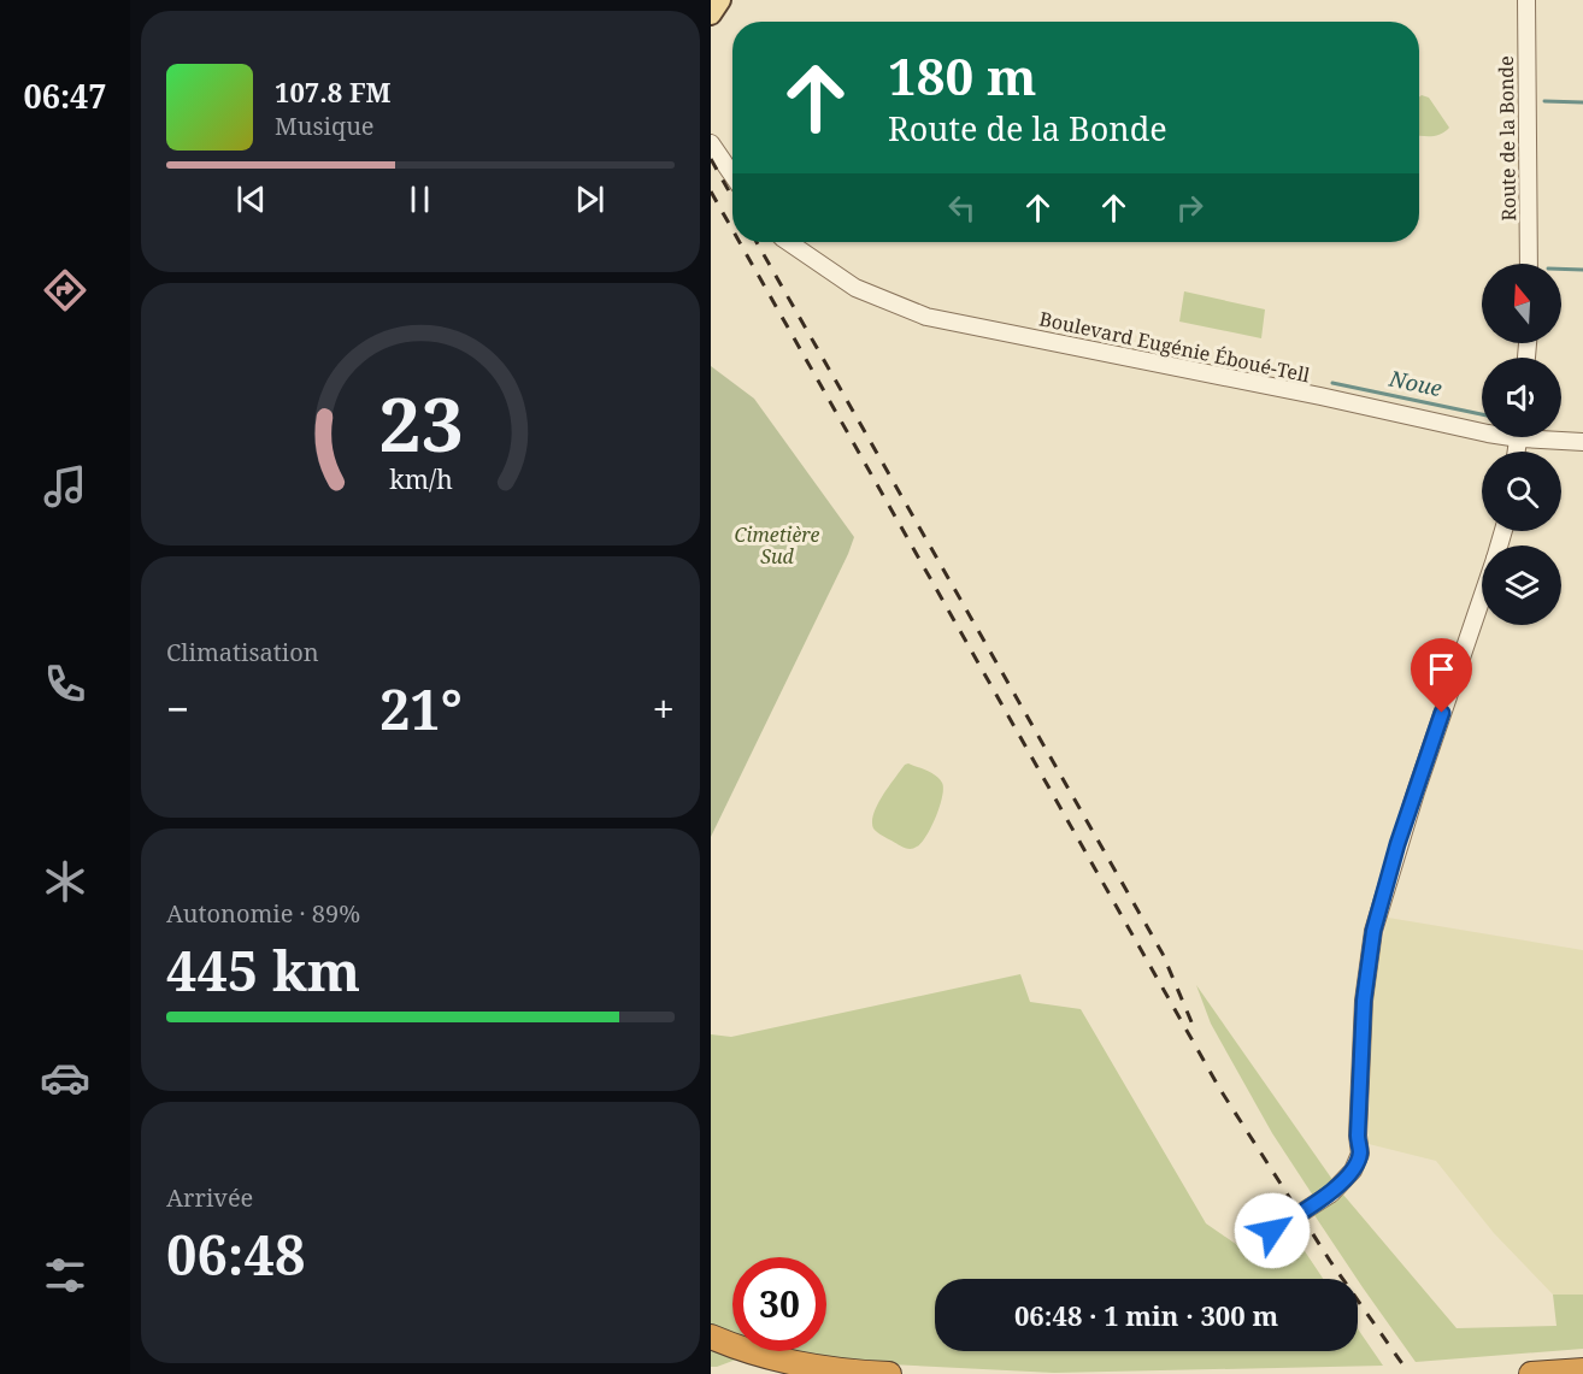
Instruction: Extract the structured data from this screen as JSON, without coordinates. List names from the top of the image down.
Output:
{
  "streets": {
    "street": ["Route de la Bonde", "Boulevard Eugénie Éboué-Tell"]
  },
  "water": ["Noue"],
  "parks": ["Cimetière Sud"],
  "north": "top",
  "page": {
    "tabs": "06:47",
    "turn": ["180 m", "Route de la Bonde"],
    "song": ["107.8 FM", "Musique"],
    "tile": [
      "Climatisation",
      ["Autonomie · 89%", "445 km"],
      ["Arrivée", "06:48"]
    ],
    "heat": ["−", "21°", "+"],
    "limit": "30",
    "trip": "06:48 · 1 min · 300 m",
    "gauge": ["23", "km/h"]
  }
}
